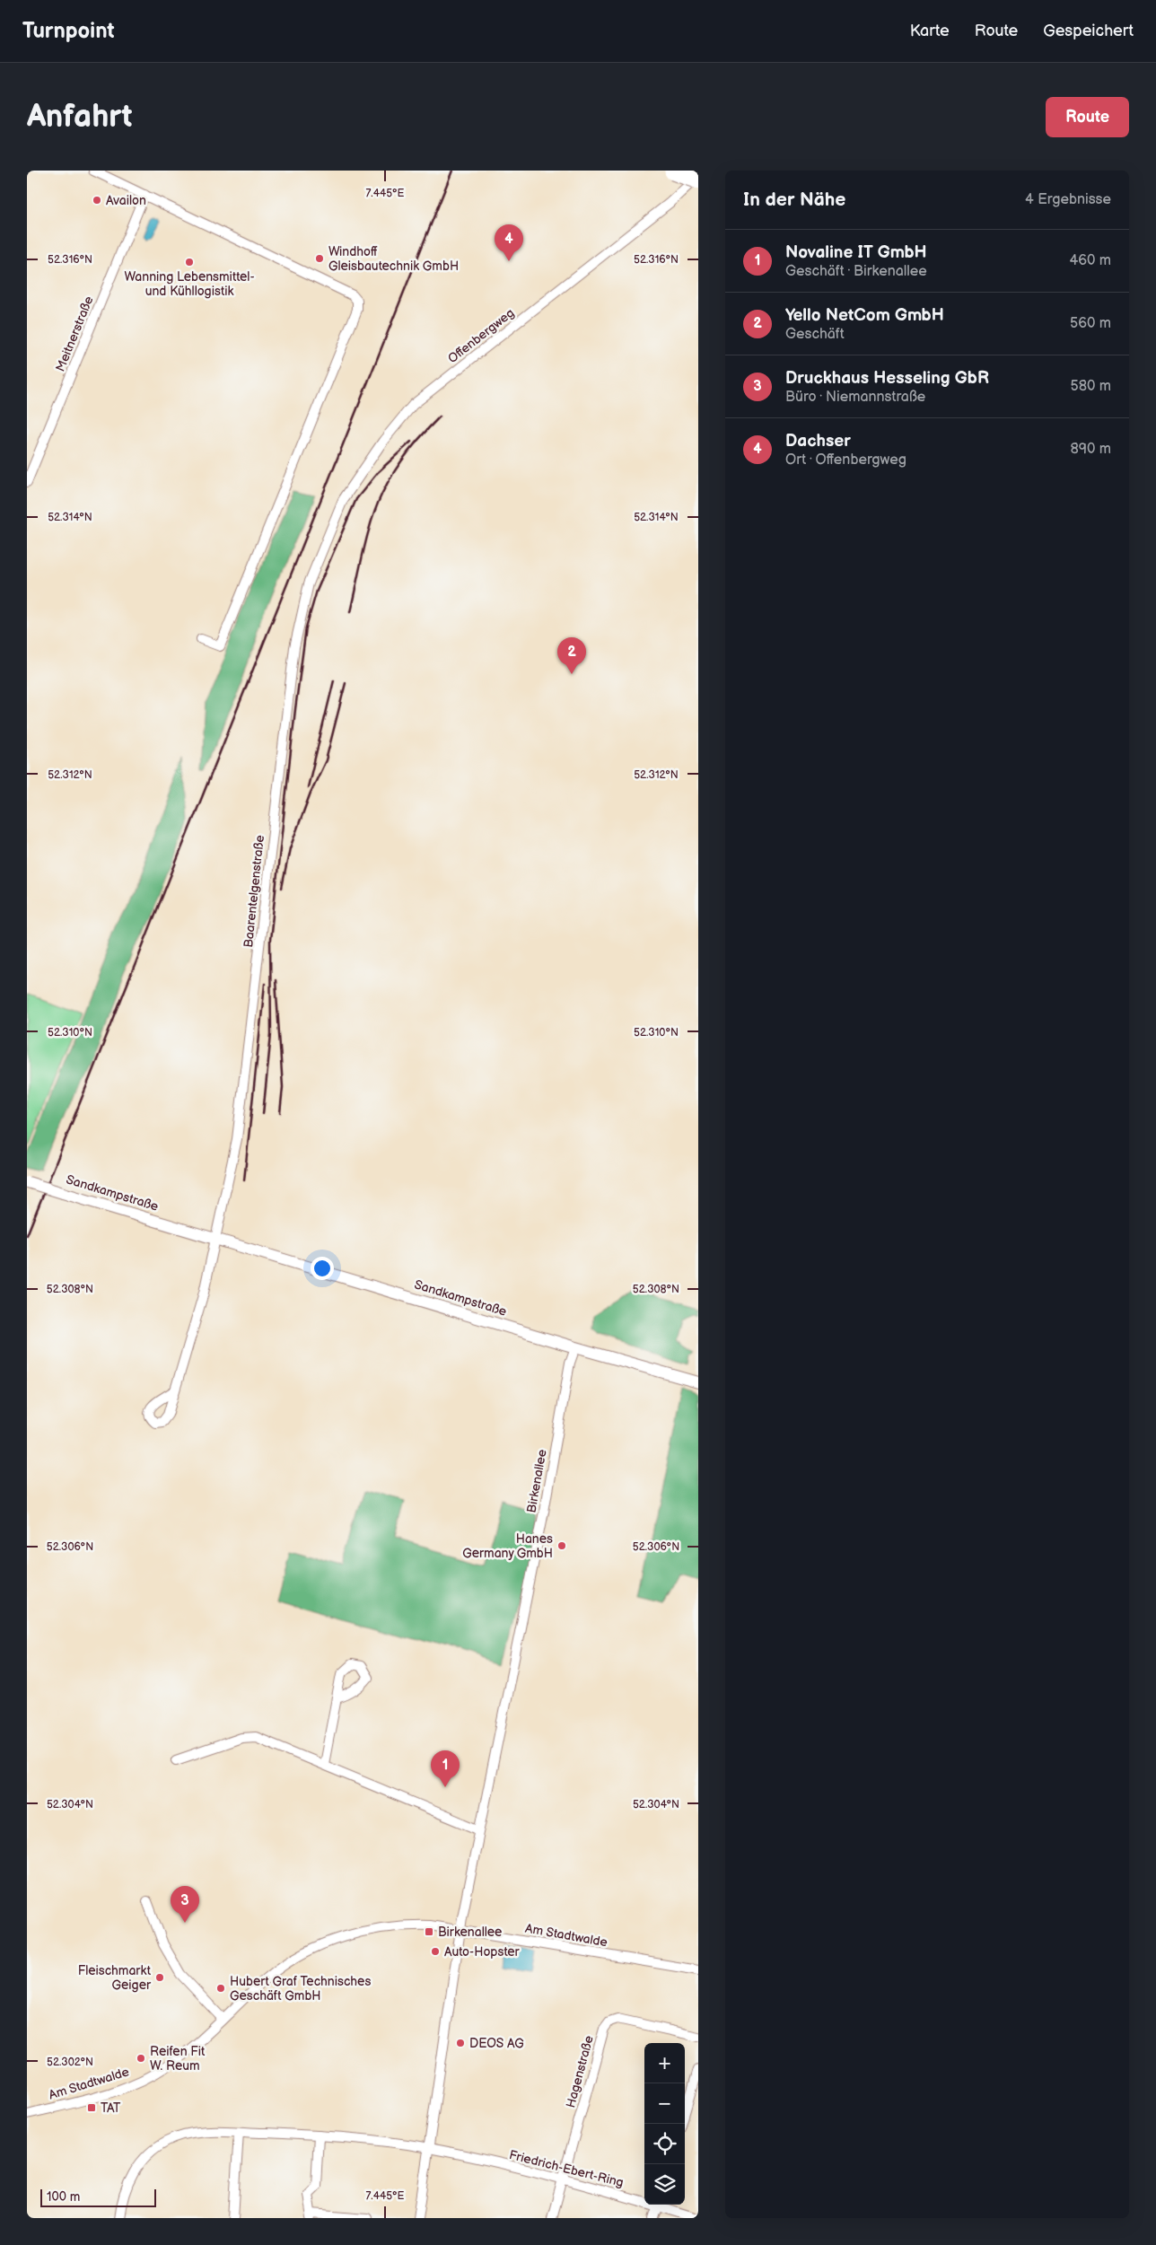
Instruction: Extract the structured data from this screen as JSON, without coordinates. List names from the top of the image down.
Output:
{
  "streets": {
    "street": [
      "Meitnerstraße",
      "Offenbergweg",
      "Baarentelgenstraße",
      "Sandkampstraße",
      "Birkenallee",
      "Am Stadtwalde",
      "Hagenstraße",
      "Friedrich-Ebert-Ring"
    ]
  },
  "crossings": [
    ["Offenbergweg", "Baarentelgenstraße"],
    ["Baarentelgenstraße", "Sandkampstraße"],
    ["Sandkampstraße", "Birkenallee"],
    ["Birkenallee", "Am Stadtwalde"],
    ["Birkenallee", "Friedrich-Ebert-Ring"],
    ["Hagenstraße", "Friedrich-Ebert-Ring"]
  ],
  "places": {
    "other": [
      "Availon",
      "Windhoff Gleisbautechnik GmbH",
      "Wanning Lebensmittel- und Kühllogistik",
      "Hanes Germany GmbH",
      "Auto-Hopster",
      "Fleischmarkt Geiger",
      "Hubert Graf Technisches Geschäft GmbH",
      "DEOS AG",
      "Reifen Fit W. Reum"
    ],
    "transit": ["Birkenallee", "TAT"]
  },
  "scale_bar": "100 m",
  "page": {
    "header": "Turnpoint",
    "nav": ["Karte", "Route", "Gespeichert"],
    "buttons": "Route",
    "title": "Anfahrt",
    "heading": ["In der Nähe", "4 Ergebnisse"],
    "pins": [
      "4",
      "2",
      "1",
      "3"
    ],
    "list": [
      {
        "mark": "1",
        "name": "Novaline IT GmbH",
        "note": "Geschäft · Birkenallee",
        "value": "460 m"
      },
      {
        "mark": "2",
        "name": "Yello NetCom GmbH",
        "note": "Geschäft",
        "value": "560 m"
      },
      {
        "mark": "3",
        "name": "Druckhaus Hesseling GbR",
        "note": "Büro · Niemannstraße",
        "value": "580 m"
      },
      {
        "mark": "4",
        "name": "Dachser",
        "note": "Ort · Offenbergweg",
        "value": "890 m"
      }
    ],
    "map_buttons": ["+", "−"],
    "scale": "100 m"
  },
  "coordinates": [
    "7.445°E",
    "52.316°N",
    "52.314°N",
    "52.312°N",
    "52.310°N",
    "52.308°N",
    "52.306°N",
    "52.304°N",
    "52.302°N"
  ]
}
